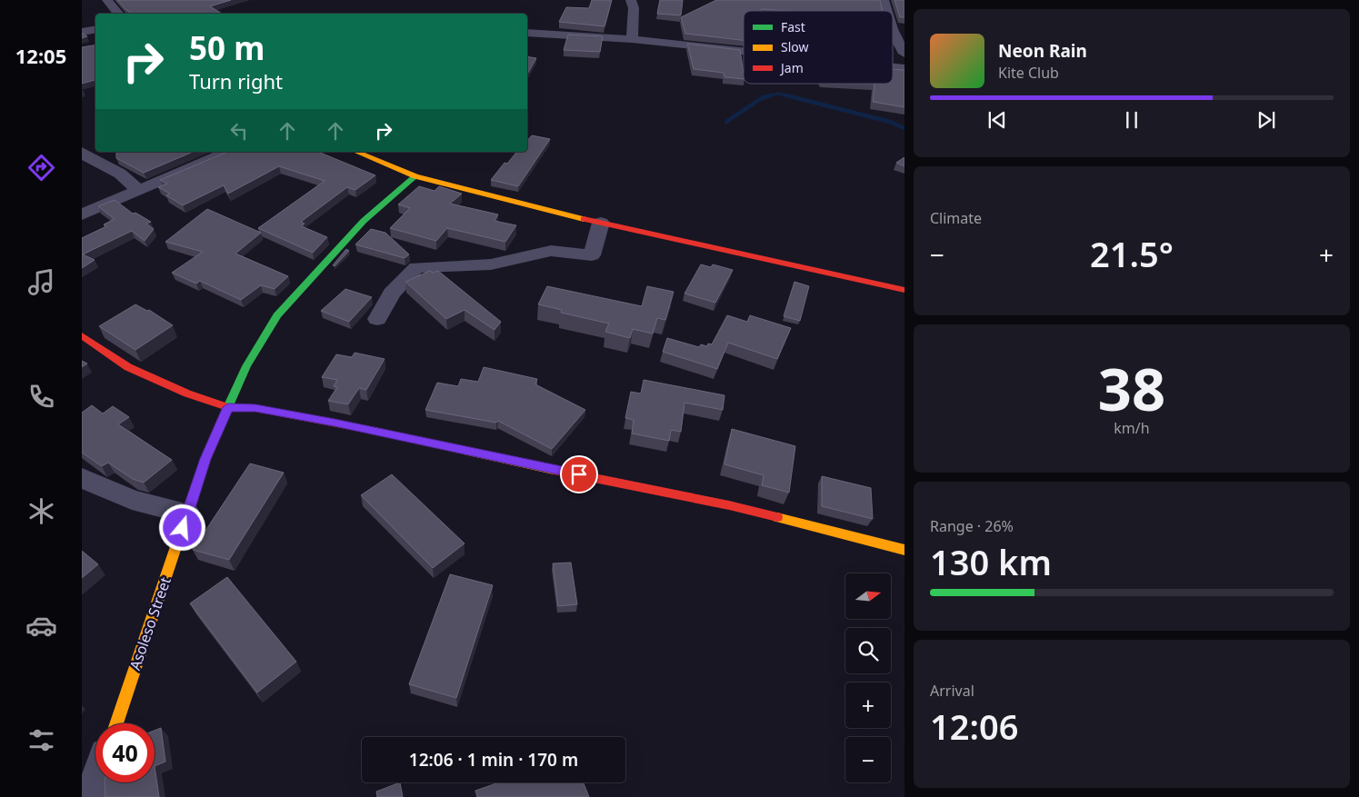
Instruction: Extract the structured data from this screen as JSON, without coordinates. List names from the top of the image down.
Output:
{
  "streets": {
    "street": ["Asoleso Street"]
  },
  "legend": ["Fast", "Slow", "Jam"],
  "north": "right",
  "page": {
    "tabs": "12:05",
    "turn": ["50 m", "Turn right"],
    "song": ["Neon Rain", "Kite Club"],
    "tile": [
      "Climate",
      ["38", "km/h"],
      ["Range · 26%", "130 km"],
      ["Arrival", "12:06"]
    ],
    "heat": ["−", "21.5°", "+"],
    "map_buttons": ["+", "−"],
    "limit": "40",
    "trip": "12:06 · 1 min · 170 m"
  }
}
